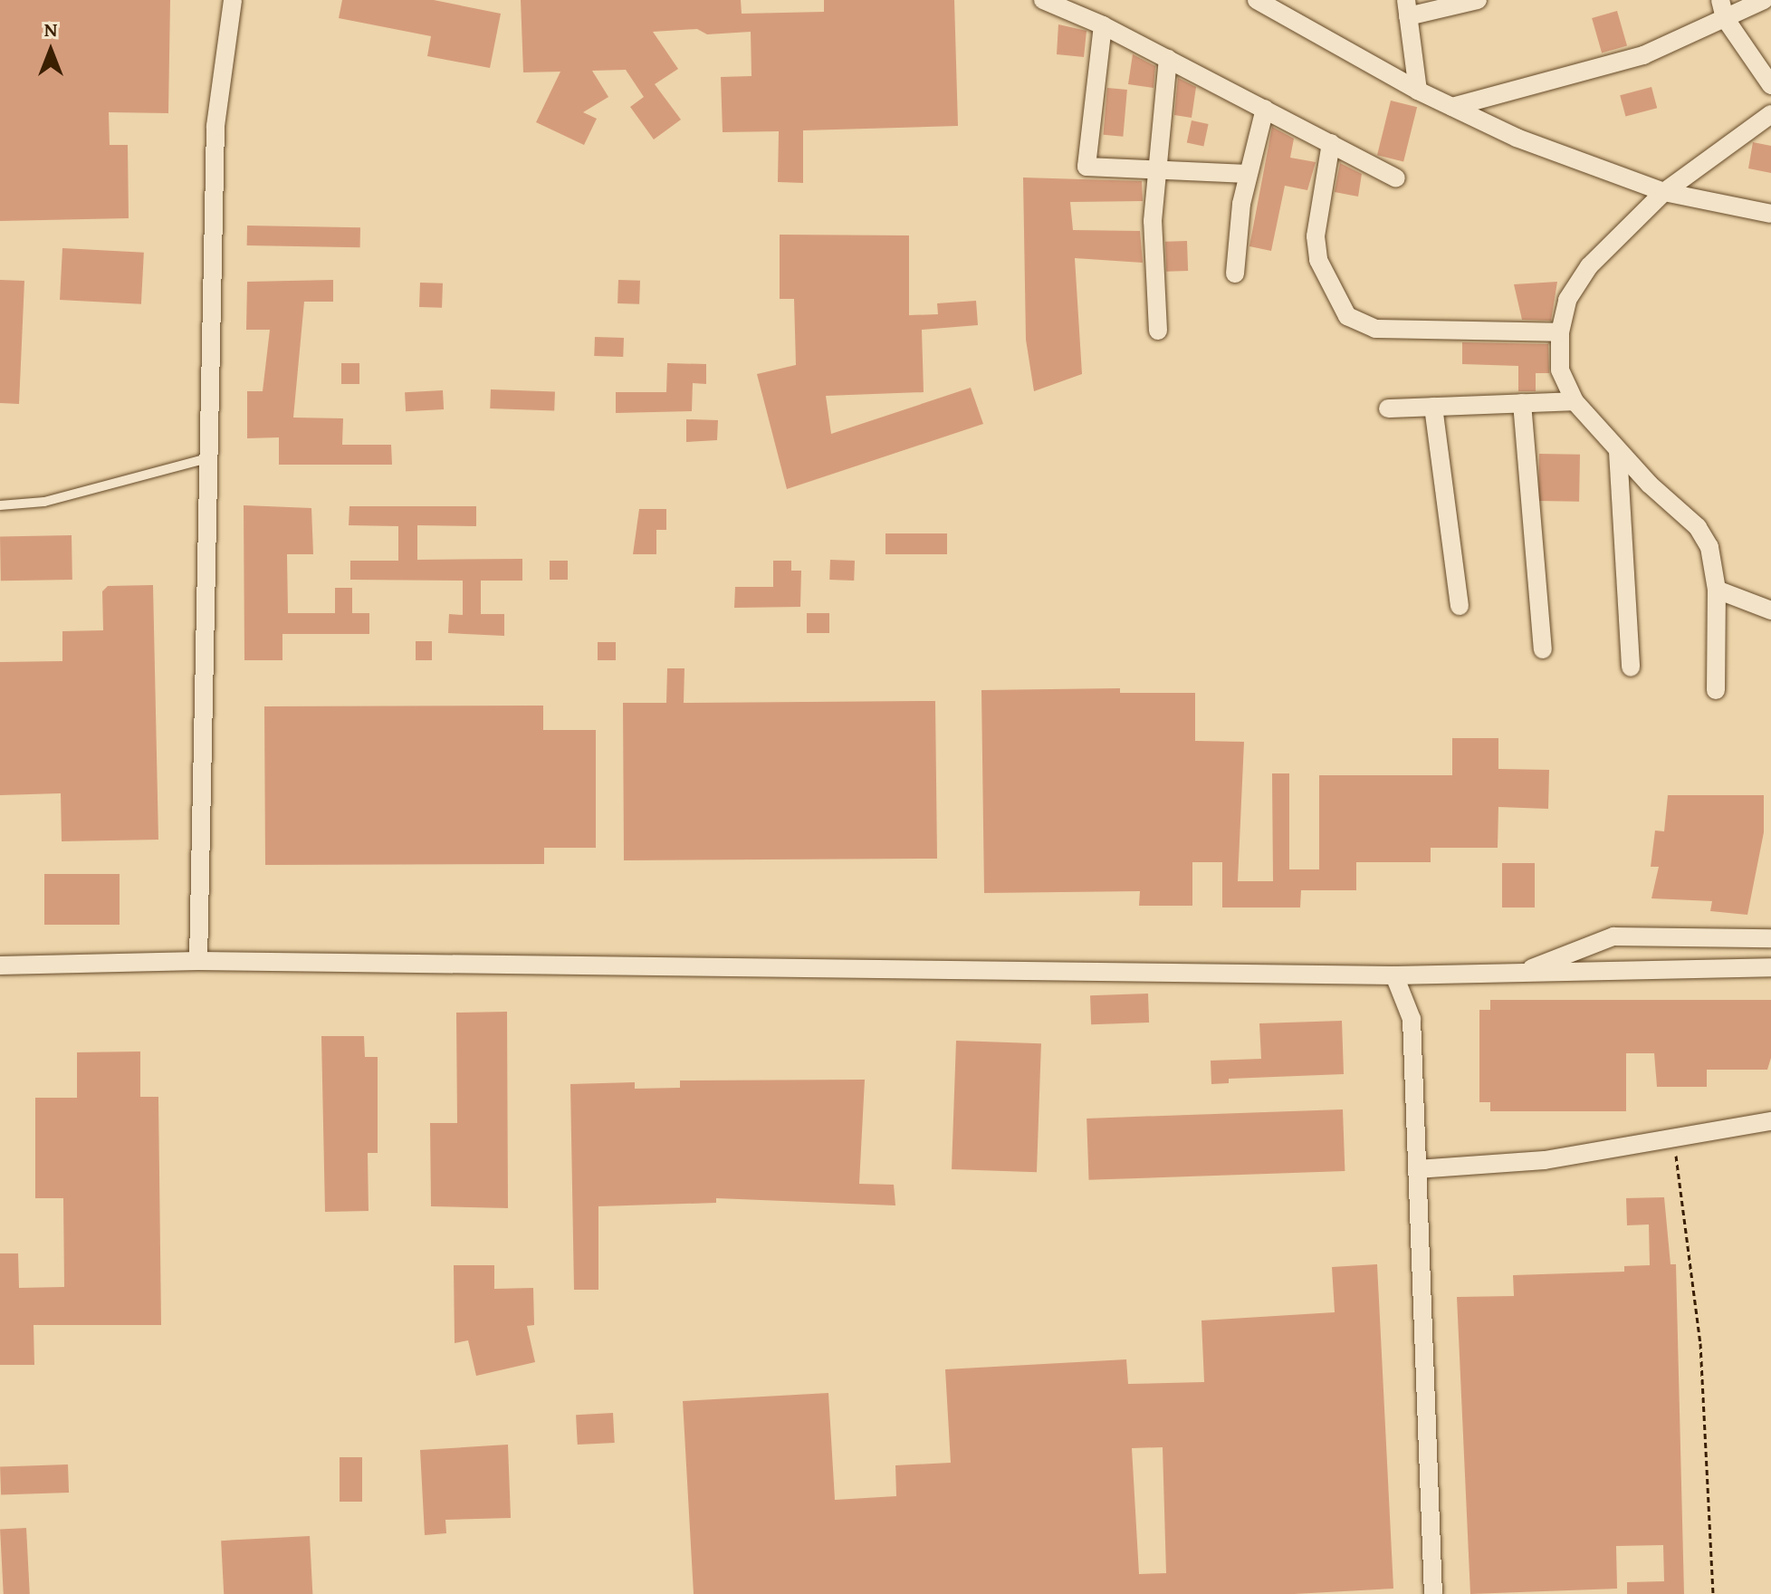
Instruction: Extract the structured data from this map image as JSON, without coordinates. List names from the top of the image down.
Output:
{
  "north": "top"
}
